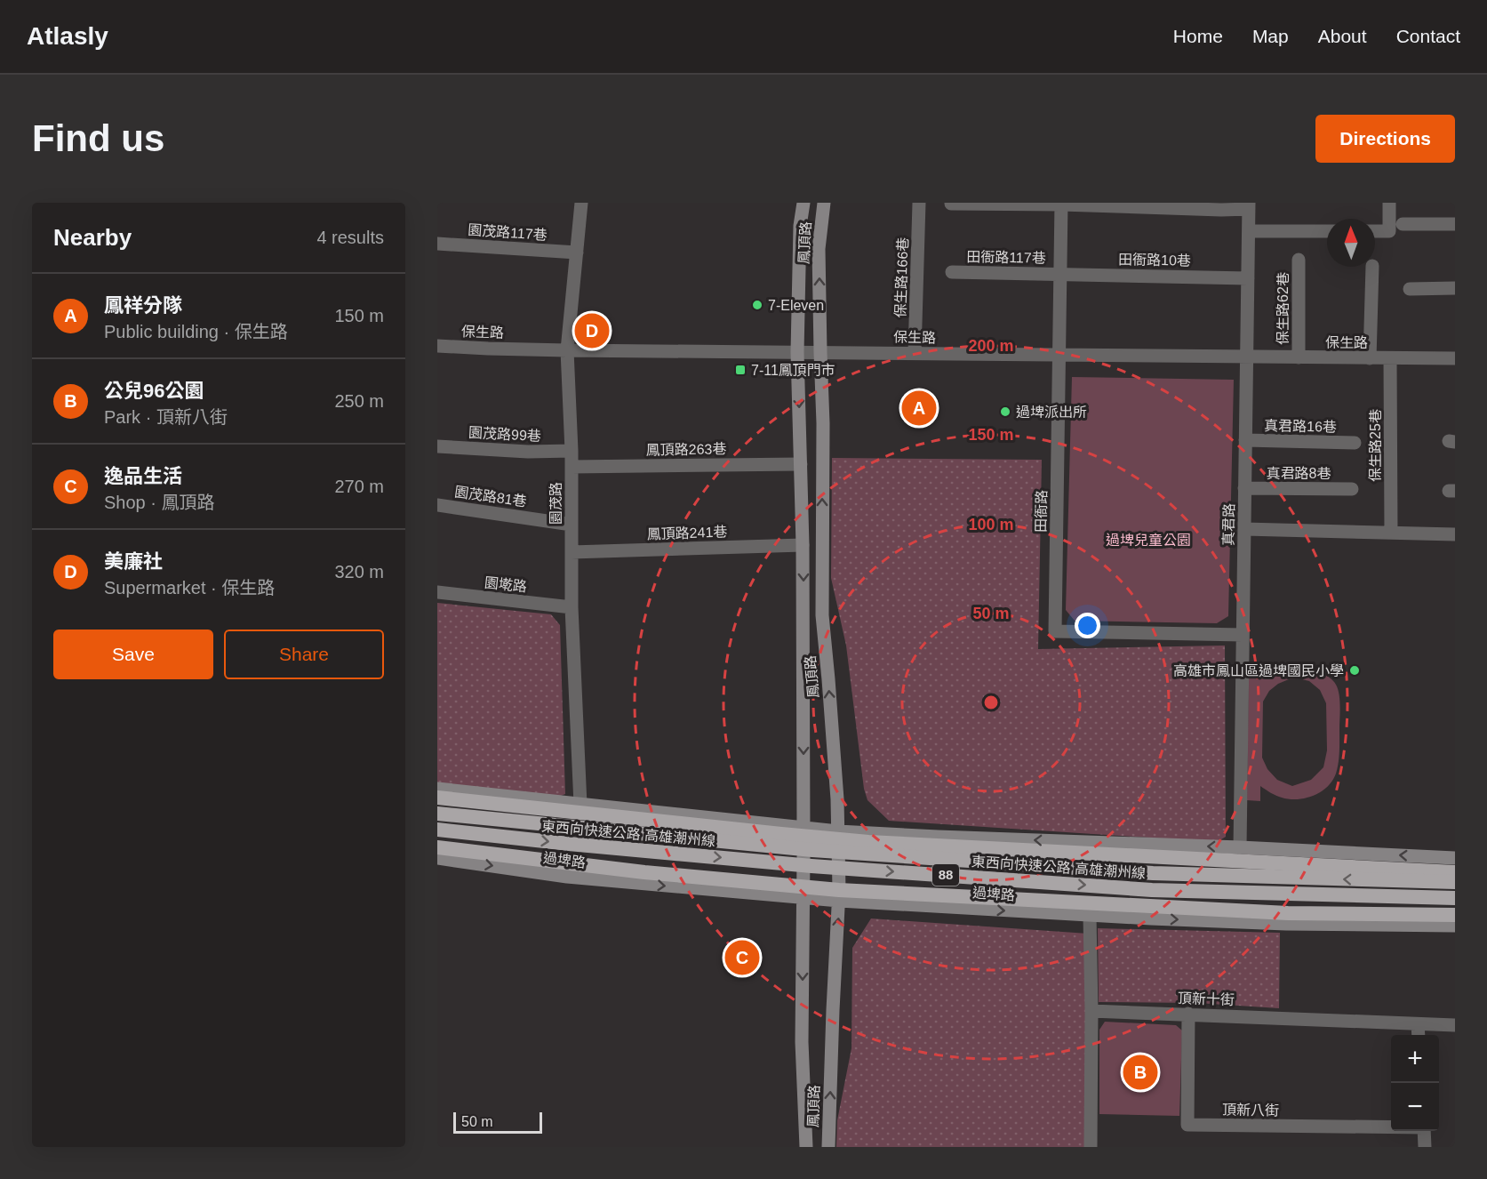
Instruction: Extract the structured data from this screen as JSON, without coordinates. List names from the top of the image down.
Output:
{
  "streets": {
    "highway": ["東西向快速公路 高雄潮州線", "88"],
    "main road": ["鳳頂路", "過埤路"],
    "street": [
      "園茂路117巷",
      "田衙路117巷",
      "田衙路10巷",
      "保生路166巷",
      "保生路62巷",
      "保生路",
      "真君路16巷",
      "園茂路99巷",
      "保生路25巷",
      "鳳頂路263巷",
      "真君路8巷",
      "園茂路81巷",
      "園茂路",
      "田衙路",
      "真君路",
      "鳳頂路241巷",
      "園墘路",
      "頂新十街",
      "頂新八街"
    ]
  },
  "crossings": [
    ["園茂路117巷", "園茂路"],
    ["鳳頂路", "保生路"],
    ["鳳頂路", "鳳頂路263巷"],
    ["鳳頂路", "鳳頂路241巷"],
    ["鳳頂路", "過埤路"],
    ["田衙路117巷", "田衙路10巷"],
    ["田衙路117巷", "田衙路"],
    ["田衙路10巷", "田衙路"],
    ["田衙路10巷", "真君路"],
    ["保生路166巷", "保生路"],
    ["保生路62巷", "保生路"],
    ["保生路", "保生路25巷"],
    ["保生路", "園茂路"],
    ["保生路", "田衙路"],
    ["保生路", "真君路"],
    ["真君路16巷", "真君路"],
    ["園茂路99巷", "園茂路"],
    ["鳳頂路263巷", "園茂路"],
    ["真君路8巷", "真君路"],
    ["園茂路81巷", "園茂路"],
    ["園茂路", "鳳頂路241巷"],
    ["園茂路", "園墘路"],
    ["田衙路", "真君路"],
    ["頂新十街", "頂新八街"]
  ],
  "parks": ["過埤兒童公園"],
  "places": {
    "other": ["7-Eleven", "過埤派出所", "高雄市鳳山區過埤國民小學"],
    "transit": ["7-11鳳頂門市"]
  },
  "scale_bar": "50 m",
  "north": "top",
  "page": {
    "header": "Atlasly",
    "nav": [
      "Home",
      "Map",
      "About",
      "Contact"
    ],
    "buttons": [
      "Directions",
      ["Save", "Share"]
    ],
    "title": "Find us",
    "heading": ["Nearby", "4 results"],
    "list": [
      {
        "mark": "A",
        "name": "鳳祥分隊",
        "note": "Public building · 保生路",
        "value": "150 m"
      },
      {
        "mark": "B",
        "name": "公兒96公園",
        "note": "Park · 頂新八街",
        "value": "250 m"
      },
      {
        "mark": "C",
        "name": "逸品生活",
        "note": "Shop · 鳳頂路",
        "value": "270 m"
      },
      {
        "mark": "D",
        "name": "美廉社",
        "note": "Supermarket · 保生路",
        "value": "320 m"
      }
    ],
    "pins": [
      "D",
      "A",
      "C",
      "B"
    ],
    "map_buttons": ["+", "−"],
    "scale": "50 m"
  },
  "rings": [
    "200 m",
    "150 m",
    "100 m",
    "50 m"
  ]
}
